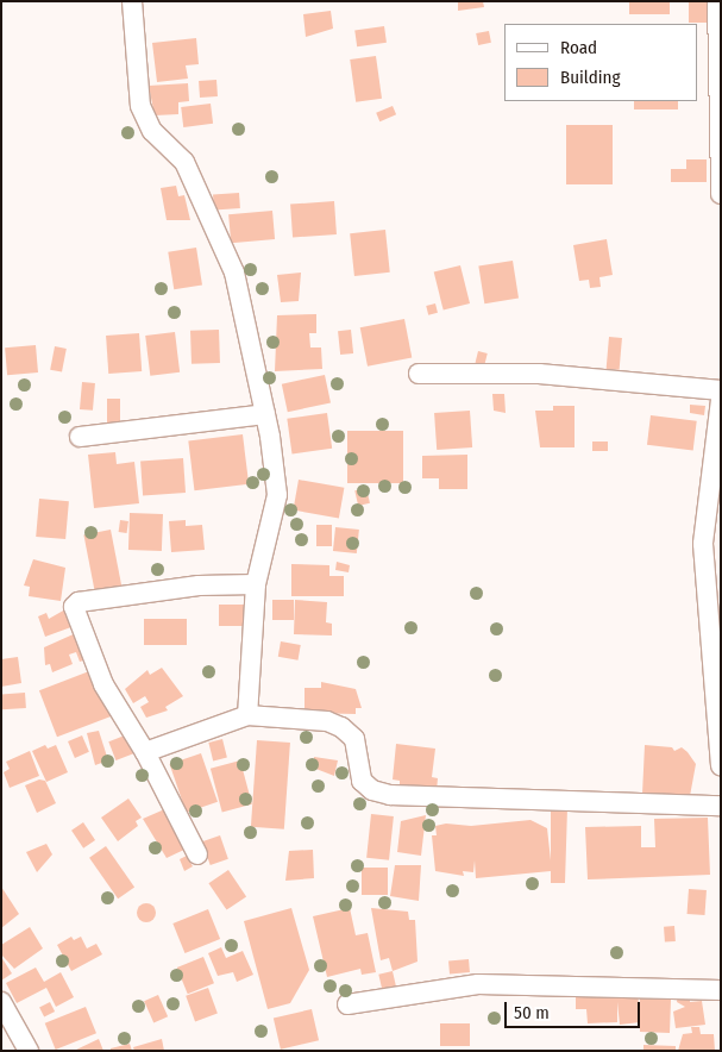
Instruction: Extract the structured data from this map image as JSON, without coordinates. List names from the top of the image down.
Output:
{
  "legend": ["Road", "Building"],
  "scale_bar": "50 m"
}
